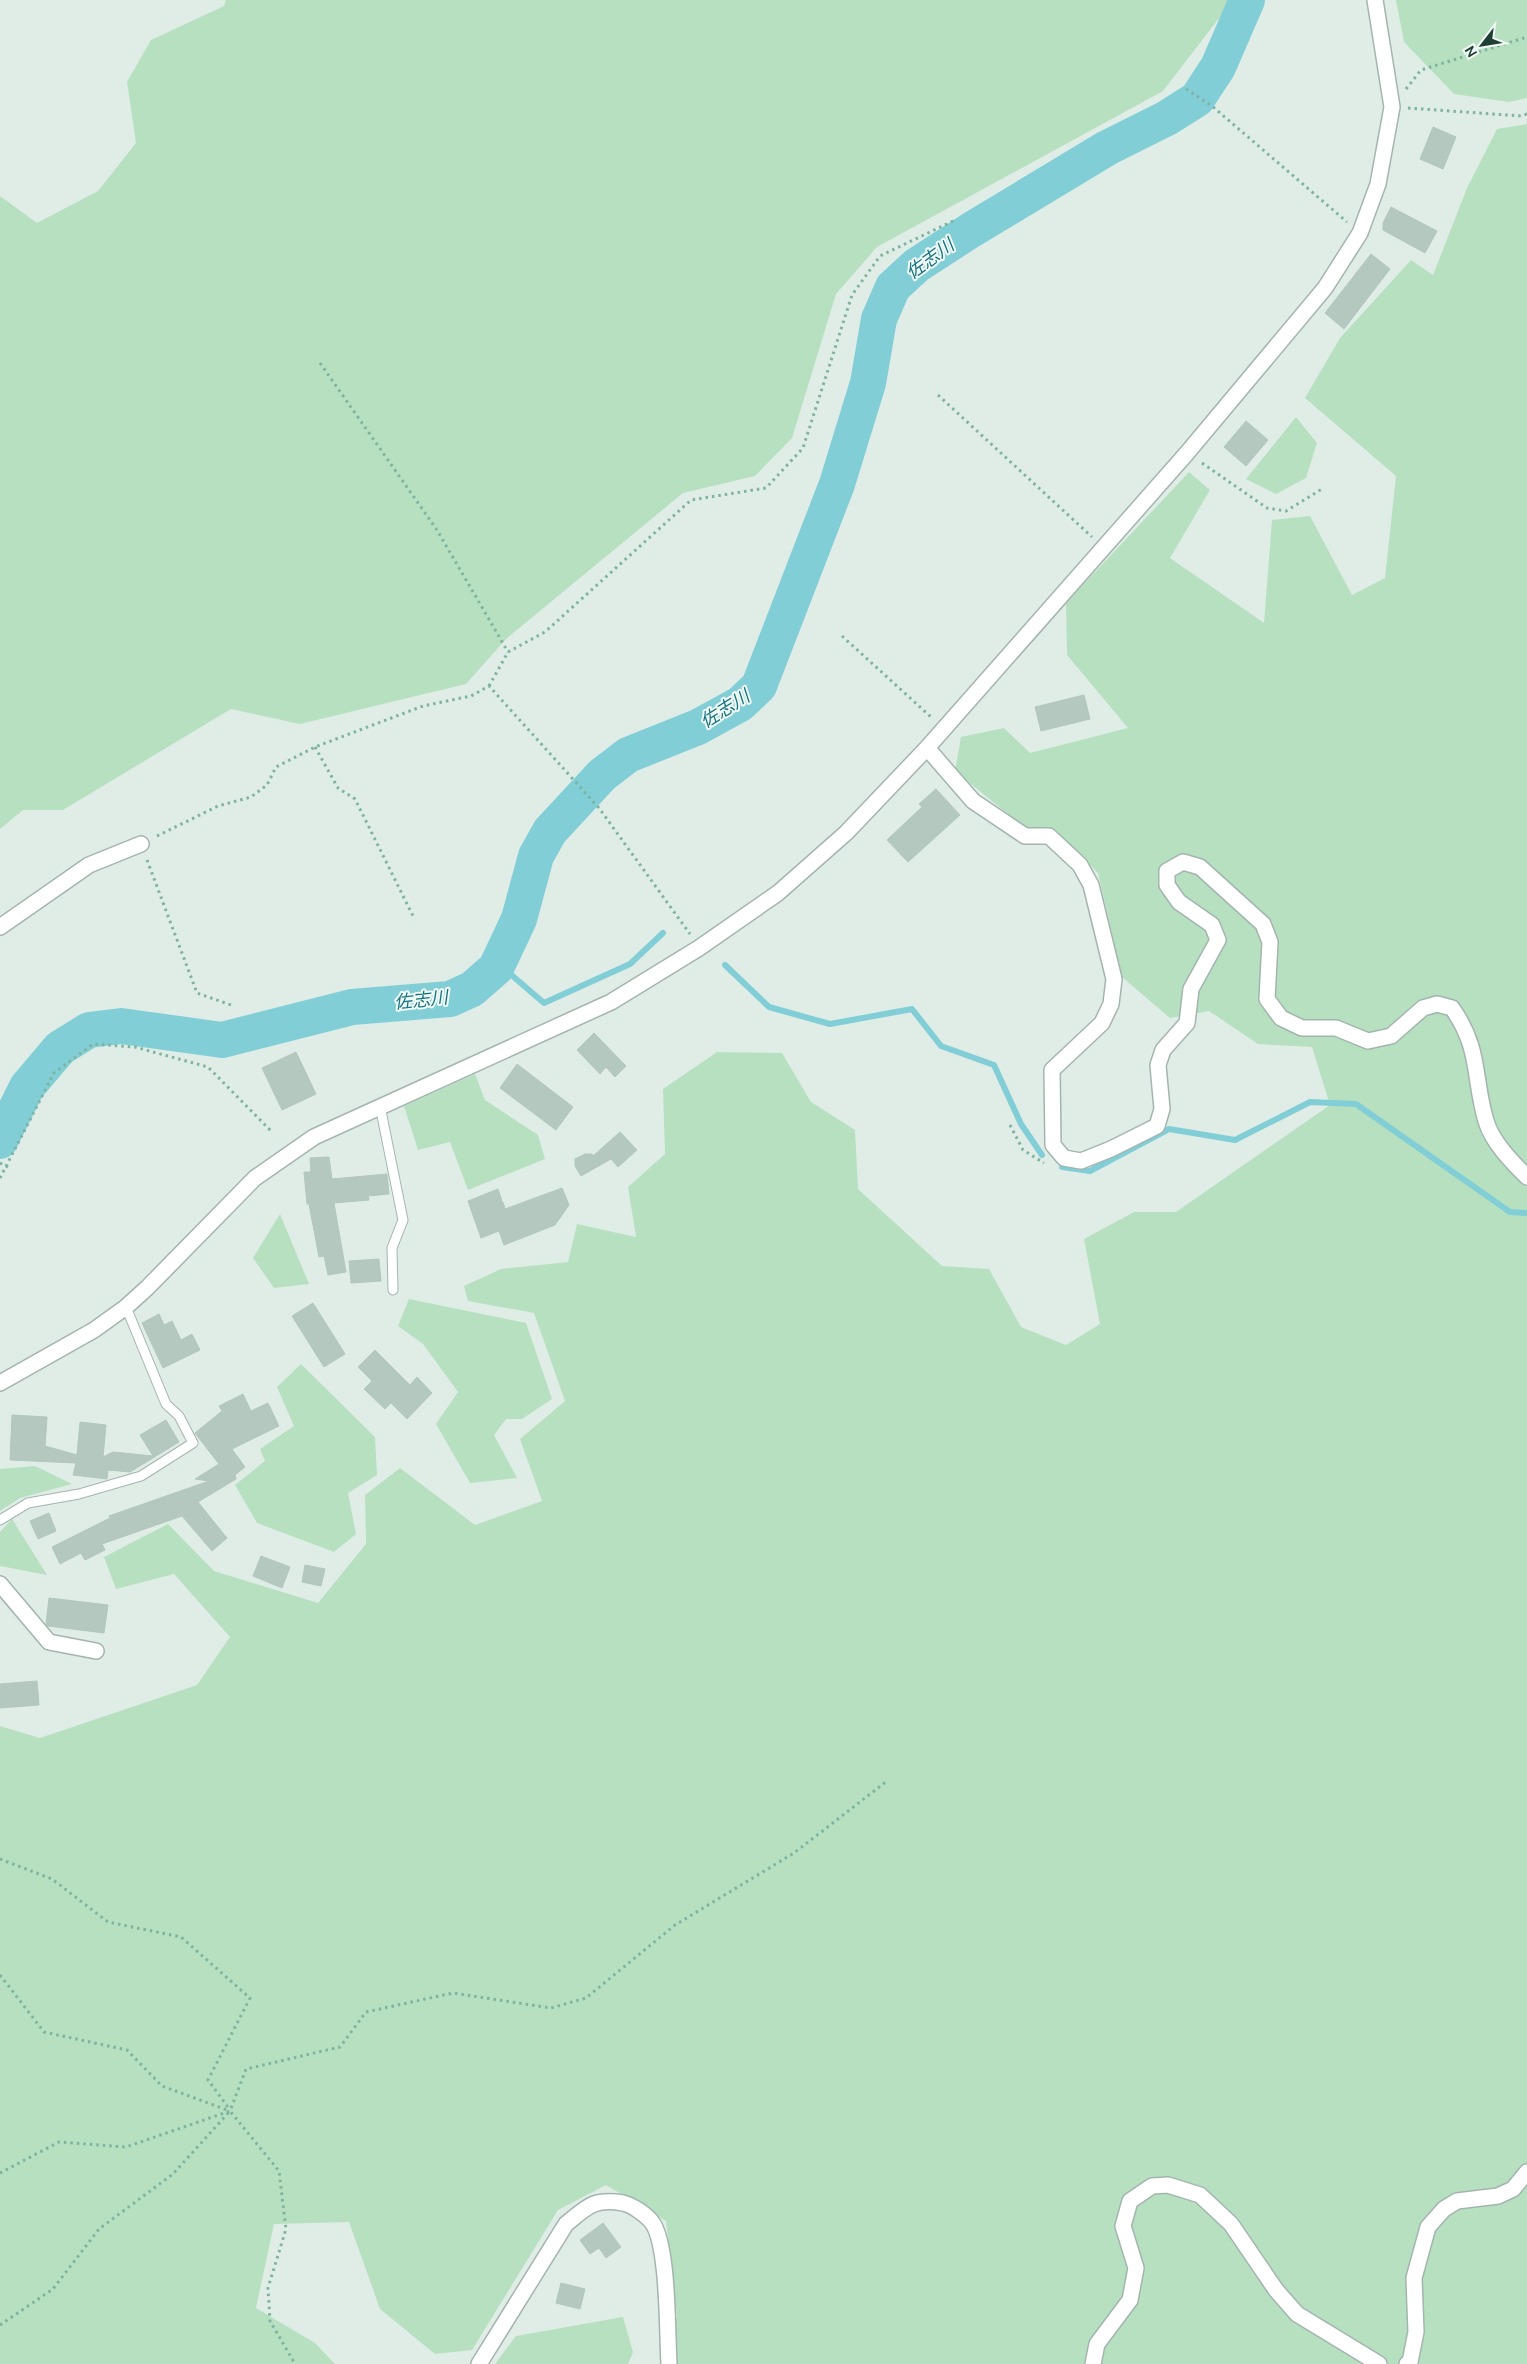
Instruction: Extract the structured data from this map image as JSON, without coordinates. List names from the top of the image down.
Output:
{
  "water": ["佐志川"],
  "north": "bottom left"
}
